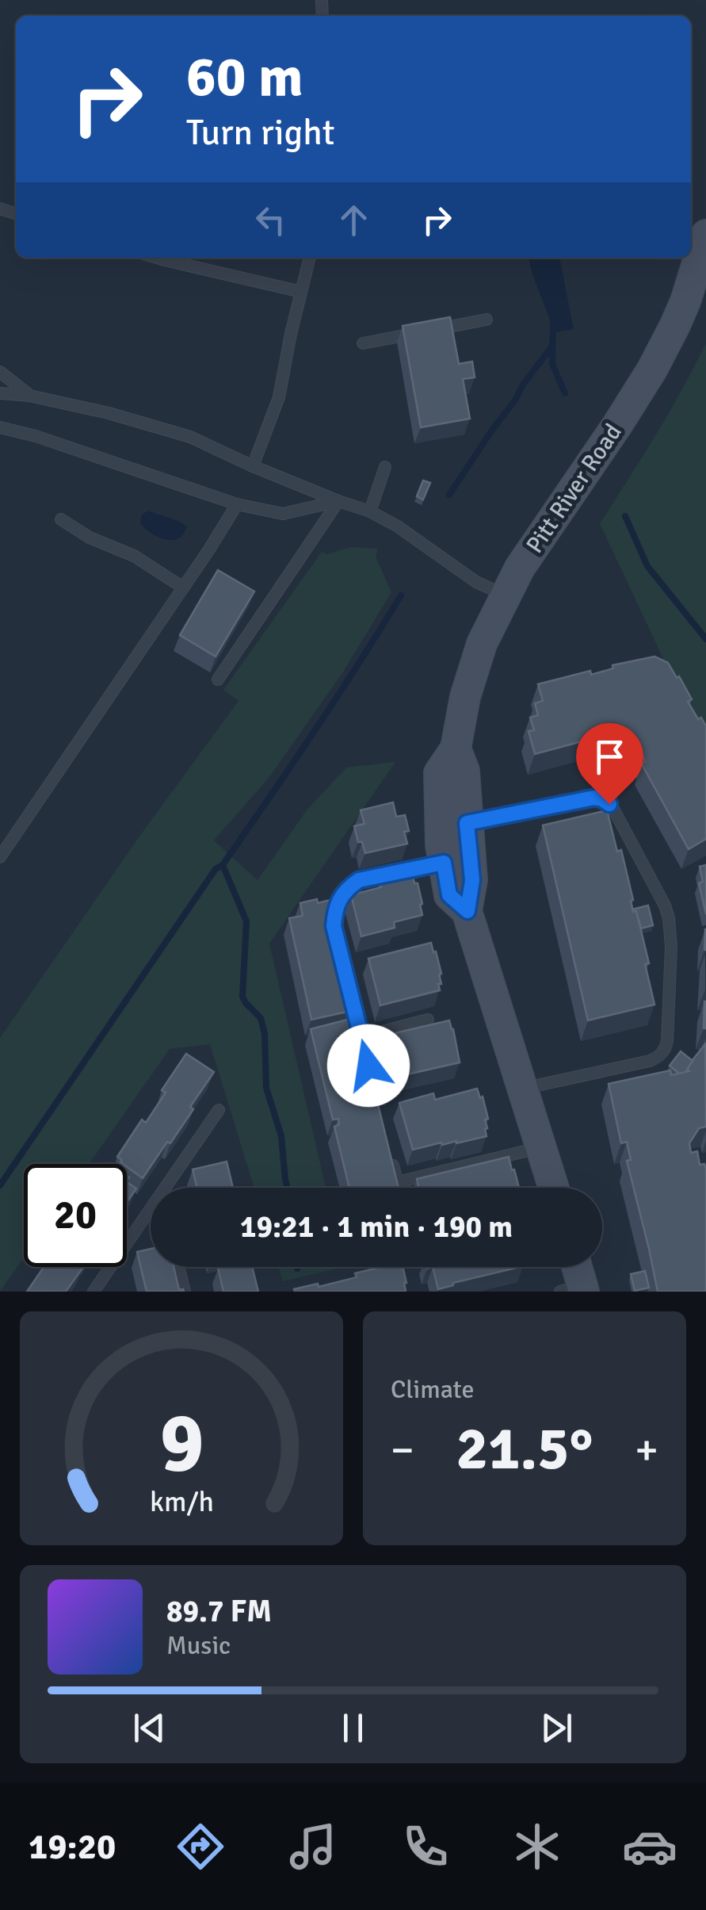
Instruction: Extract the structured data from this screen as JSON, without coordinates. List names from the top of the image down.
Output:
{
  "streets": {
    "main road": ["Pitt River Road"]
  },
  "page": {
    "turn": ["60 m", "Turn right"],
    "limit": "20",
    "trip": "19:21 · 1 min · 190 m",
    "tile": "Climate",
    "heat": ["−", "21.5°", "+"],
    "song": ["89.7 FM", "Music"],
    "tabs": "19:20",
    "gauge": ["9", "km/h"]
  }
}
